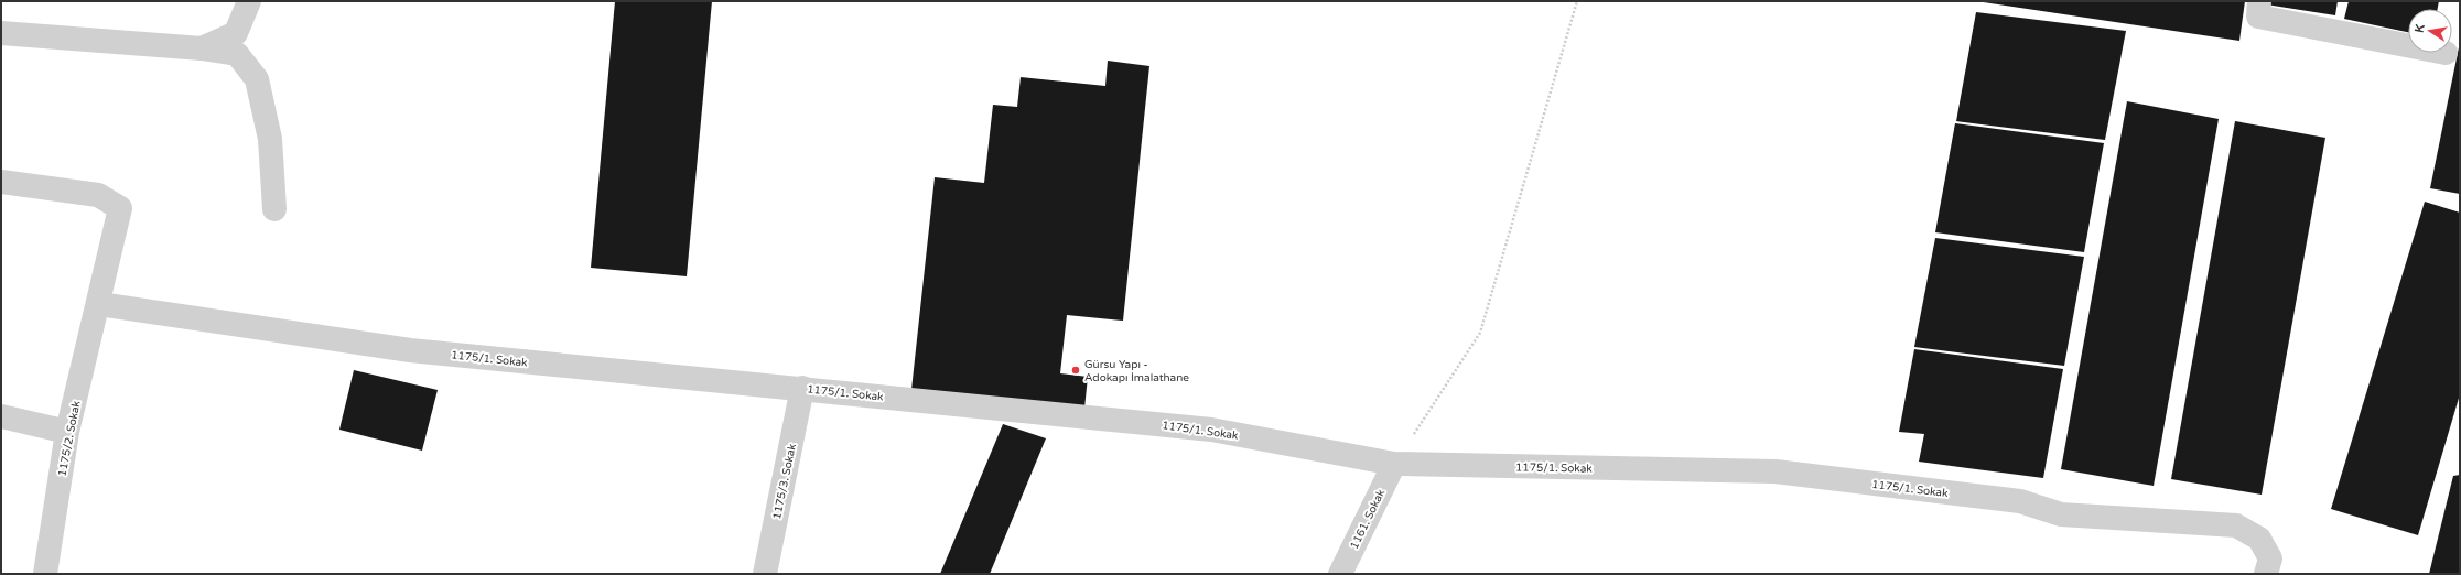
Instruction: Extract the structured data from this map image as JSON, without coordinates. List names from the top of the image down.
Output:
{
  "streets": {
    "street": [
      "1175/1. Sokak",
      "1175/2. Sokak",
      "1175/3. Sokak",
      "1161. Sokak"
    ]
  },
  "crossings": [
    ["1175/1. Sokak", "1175/2. Sokak"],
    ["1175/1. Sokak", "1175/3. Sokak"],
    ["1175/1. Sokak", "1161. Sokak"]
  ],
  "places": ["Gürsu Yapı - Adokapı İmalathane"],
  "north": "left"
}
